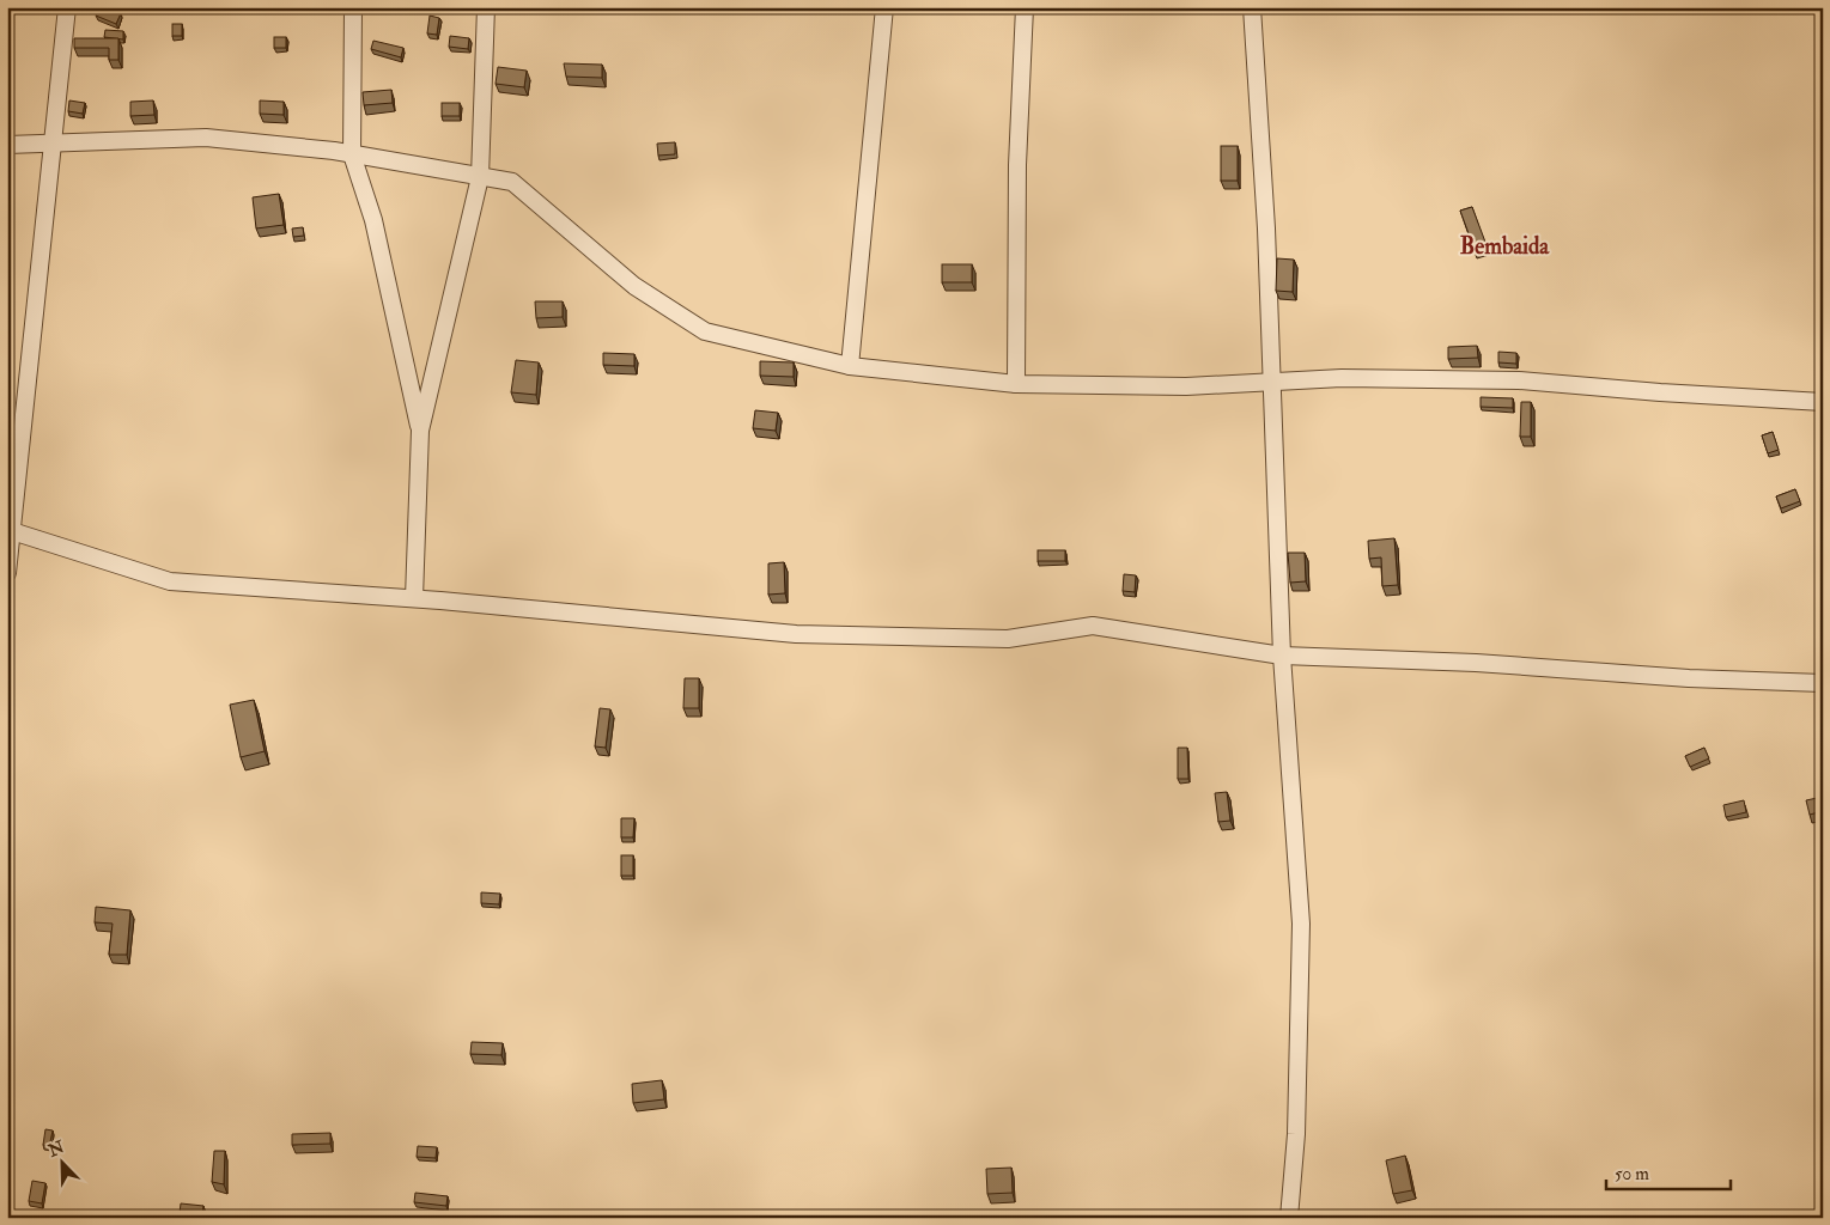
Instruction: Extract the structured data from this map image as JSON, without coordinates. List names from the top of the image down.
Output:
{
  "districts": ["Bembaida"],
  "scale_bar": "50 m",
  "north": "top left"
}
